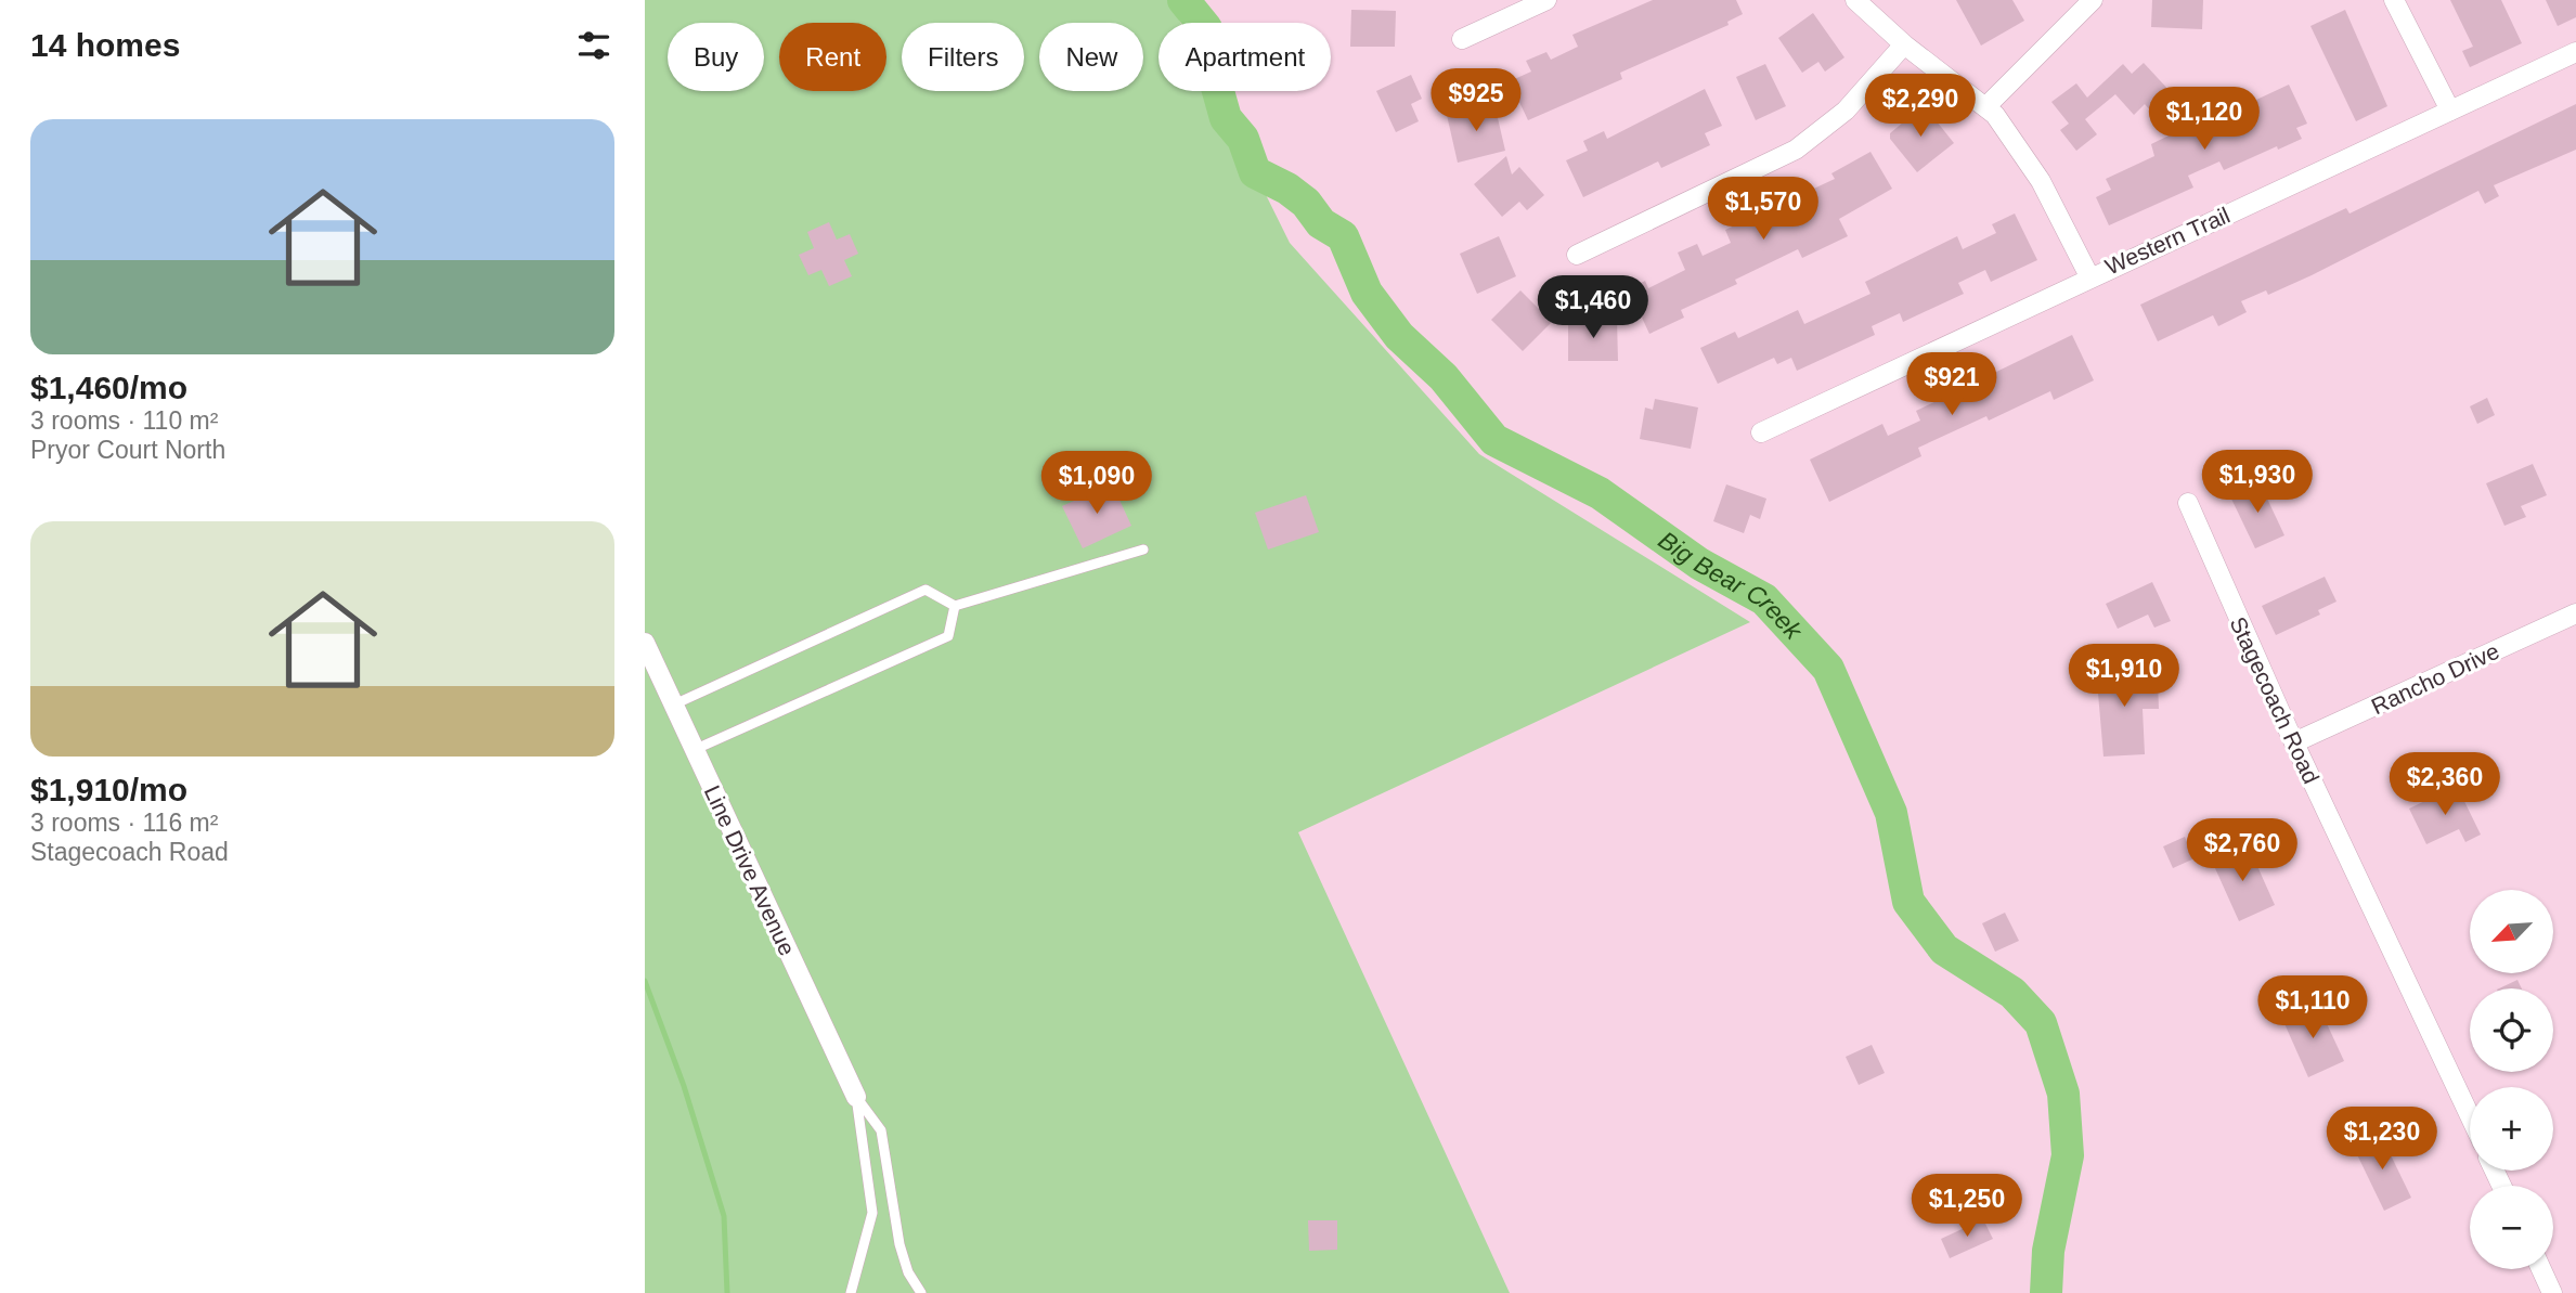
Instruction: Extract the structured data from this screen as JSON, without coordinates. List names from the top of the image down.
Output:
{
  "streets": {
    "street": [
      "Western Trail",
      "Rancho Drive",
      "Stagecoach Road",
      "Line Drive Avenue"
    ]
  },
  "crossings": [
    ["Rancho Drive", "Stagecoach Road"]
  ],
  "water": ["Big Bear Creek"],
  "north": "bottom left",
  "page": {
    "heading": "14 homes",
    "chip": [
      "Buy",
      "Rent",
      "Filters",
      "New",
      "Apartment"
    ],
    "price": [
      "$925",
      "$2,290",
      "$1,120",
      "$1,570",
      "$1,460",
      "$921",
      "$1,930",
      "$1,090",
      "$1,910",
      "$2,360",
      "$2,760",
      "$1,110",
      "$1,230",
      "$1,250"
    ],
    "list": [
      {
        "name": "$1,460/mo",
        "note": "3 rooms · 110 m² · Pryor Court North"
      },
      {
        "name": "$1,910/mo",
        "note": "3 rooms · 116 m² · Stagecoach Road"
      }
    ],
    "map_buttons": ["+", "−"]
  }
}
